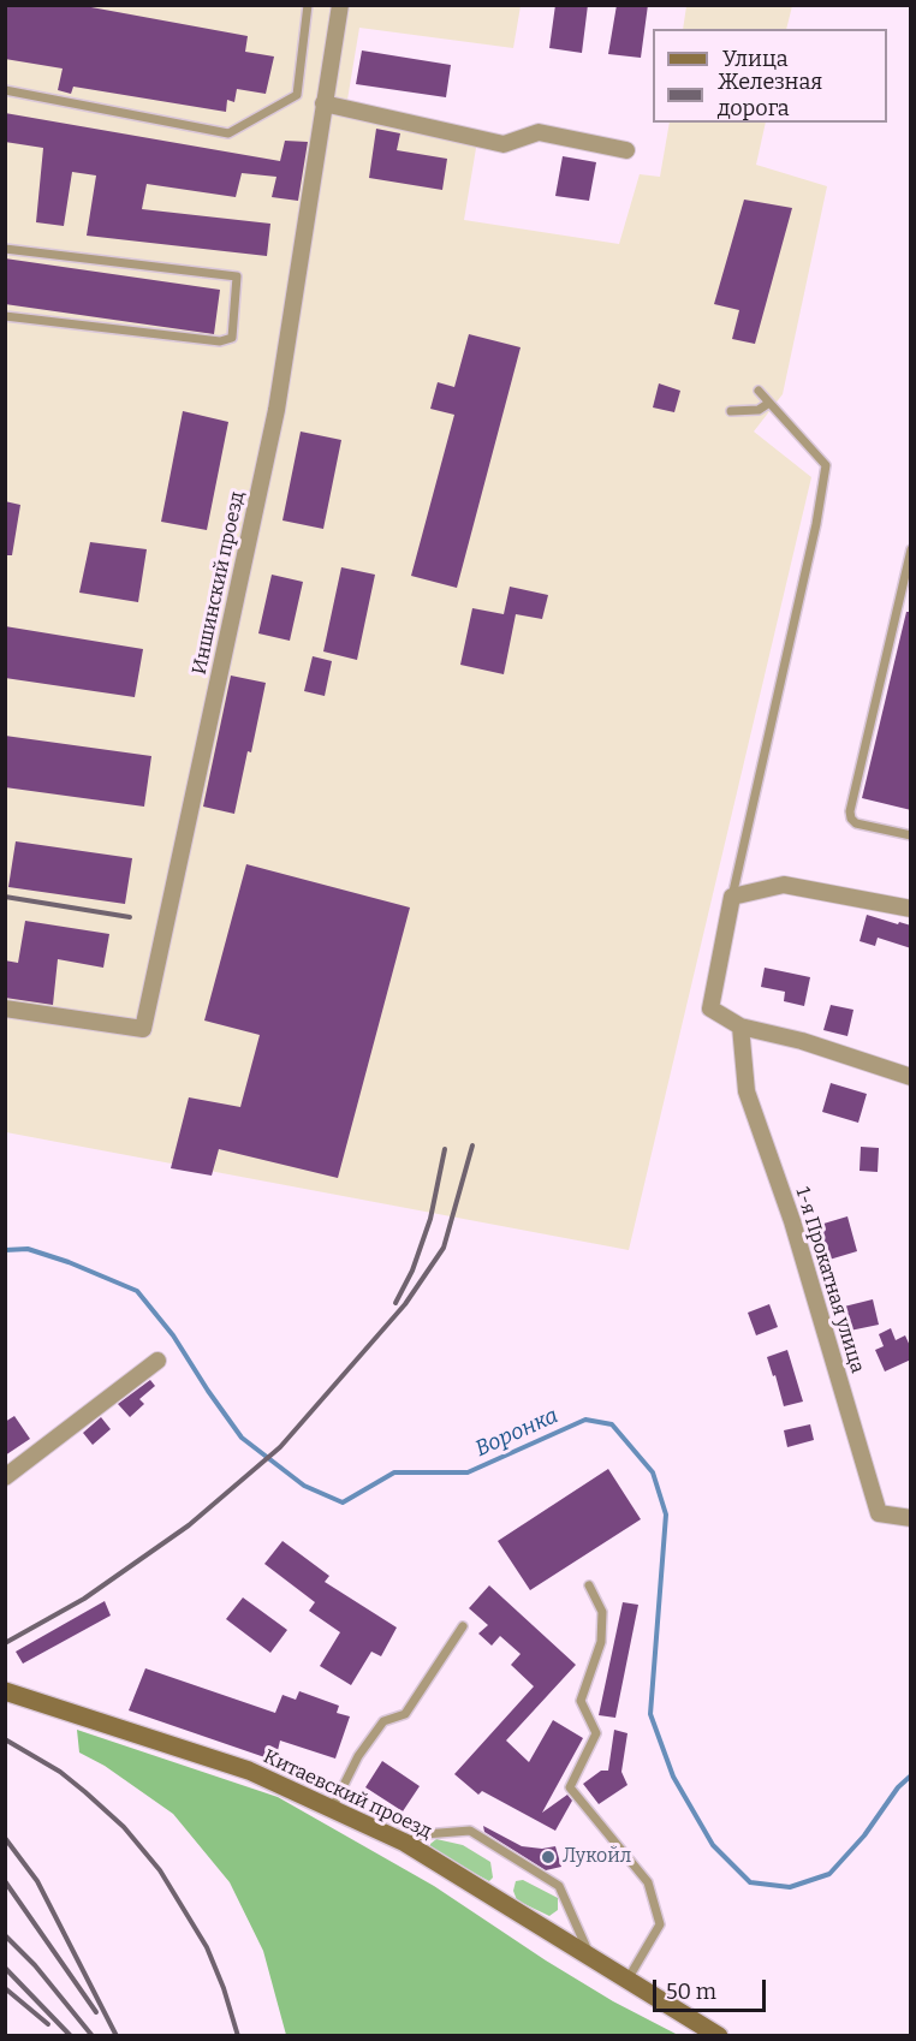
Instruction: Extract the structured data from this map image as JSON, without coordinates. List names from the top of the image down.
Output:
{
  "streets": {
    "street": ["Иншинский проезд", "1-я Прокатная улица", "Китаевский проезд"]
  },
  "water": ["Воронка"],
  "places": ["Лукойл"],
  "legend": ["Улица", "Железная дорога"],
  "scale_bar": "50 m"
}
